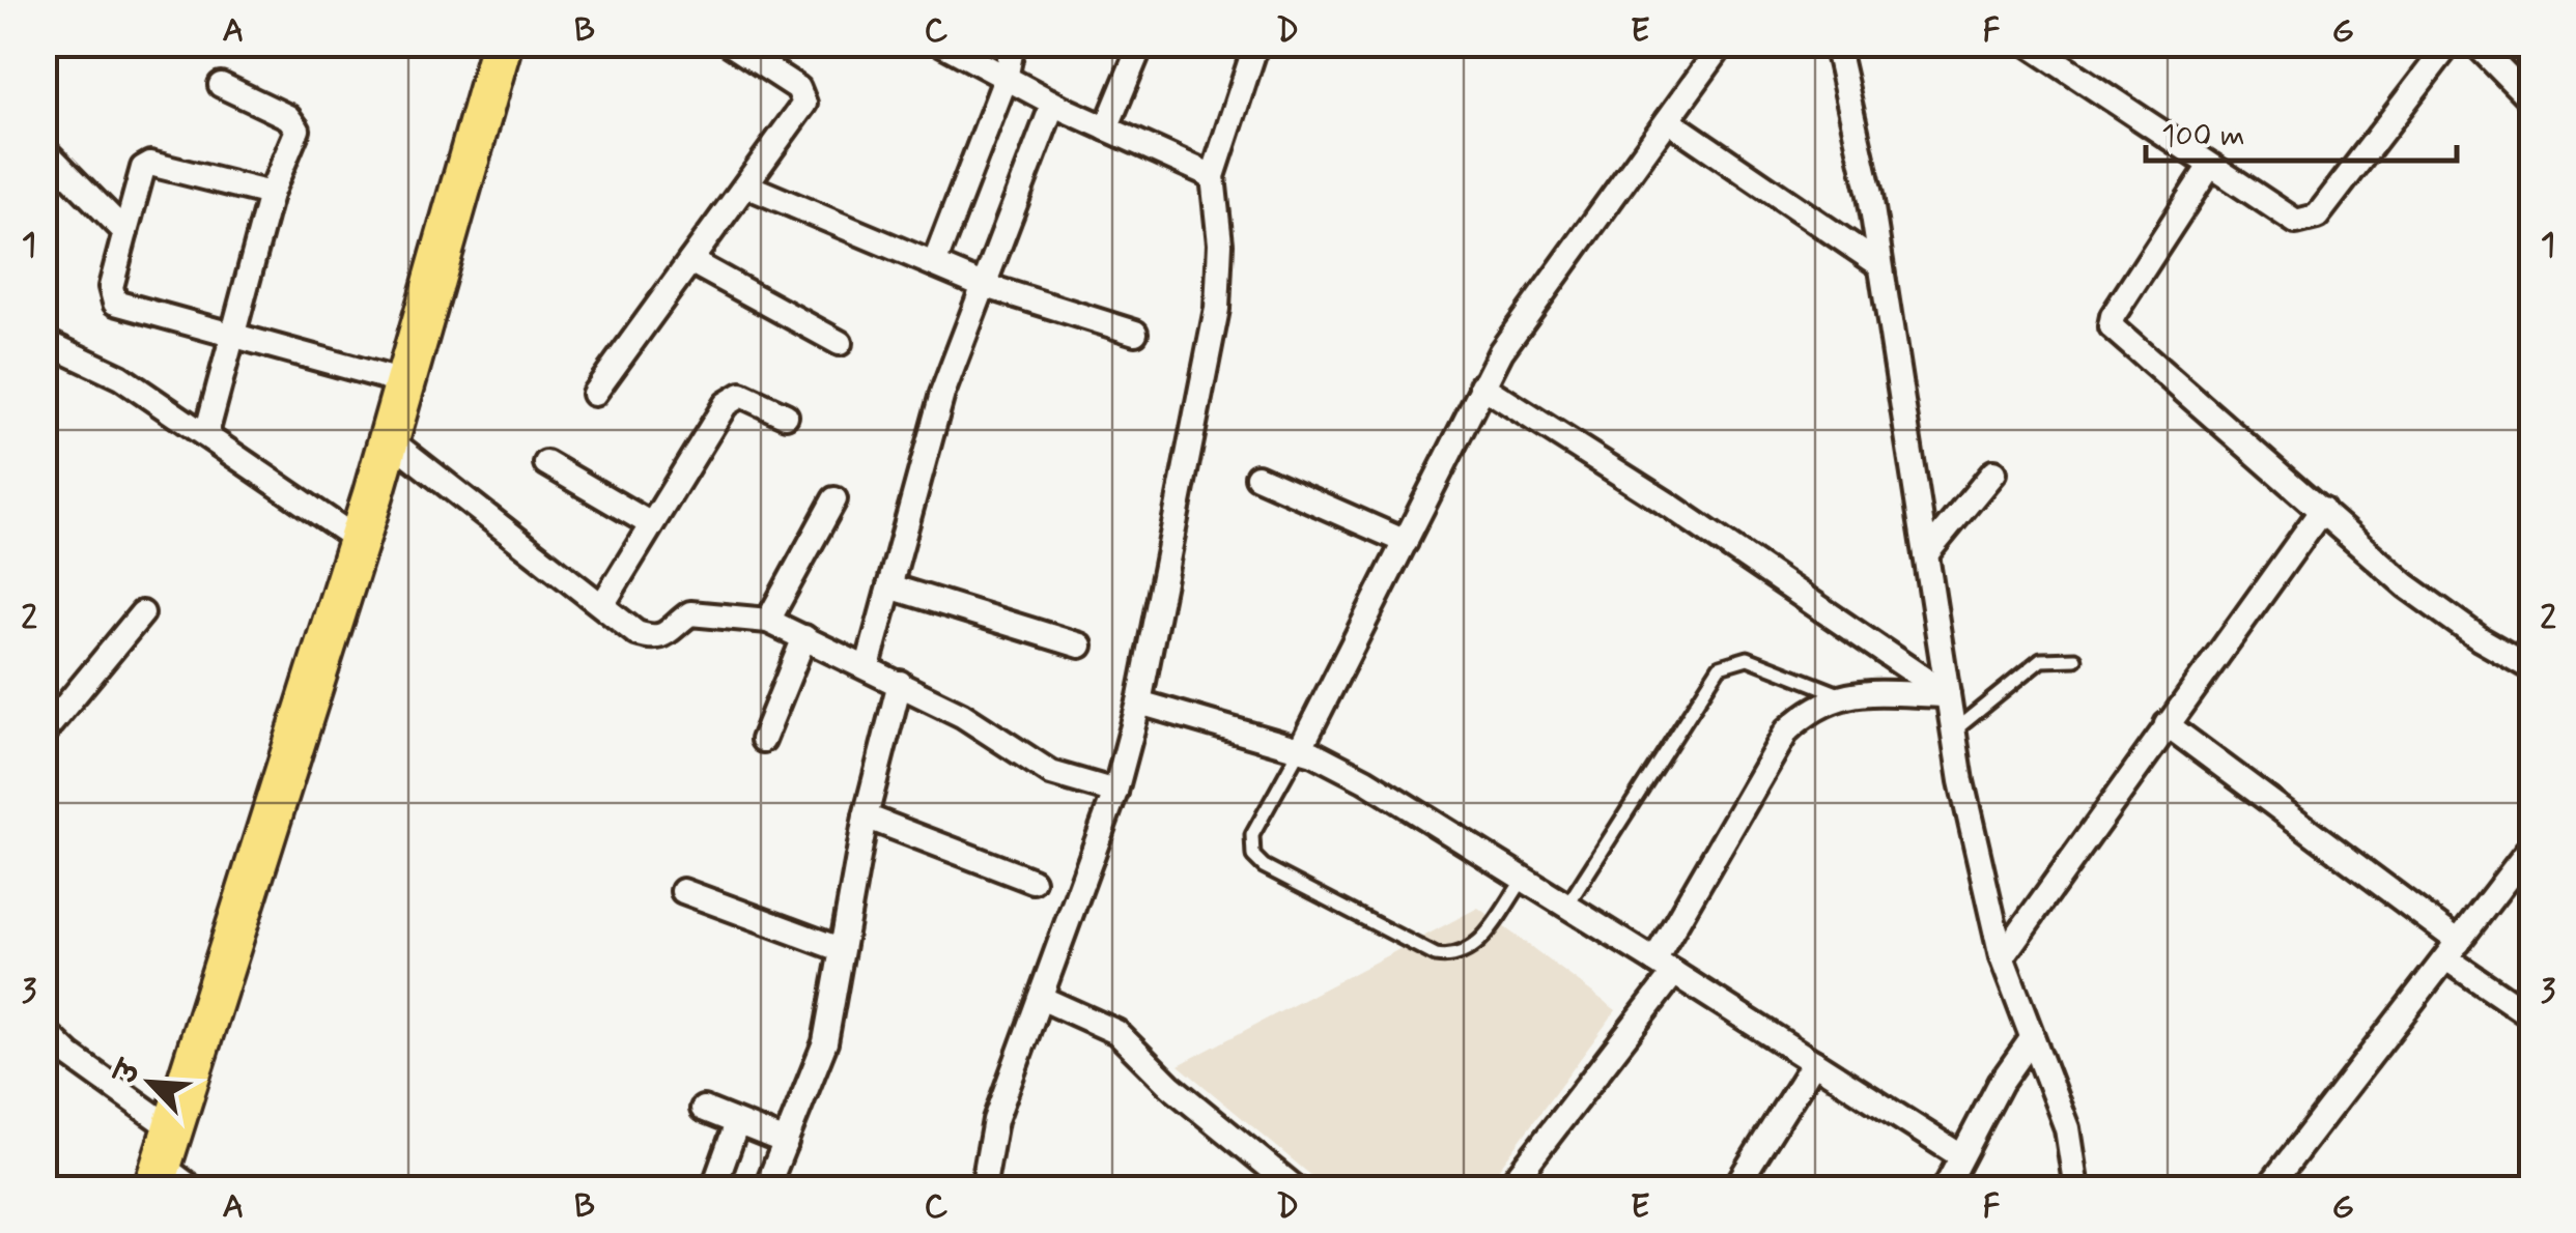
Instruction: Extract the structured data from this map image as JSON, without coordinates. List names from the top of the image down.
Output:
{
  "scale_bar": "100 m",
  "north": "top left",
  "grid": {
    "columns": [
      "A",
      "B",
      "C",
      "D",
      "E",
      "F",
      "G"
    ],
    "rows": ["1", "2", "3"]
  }
}
